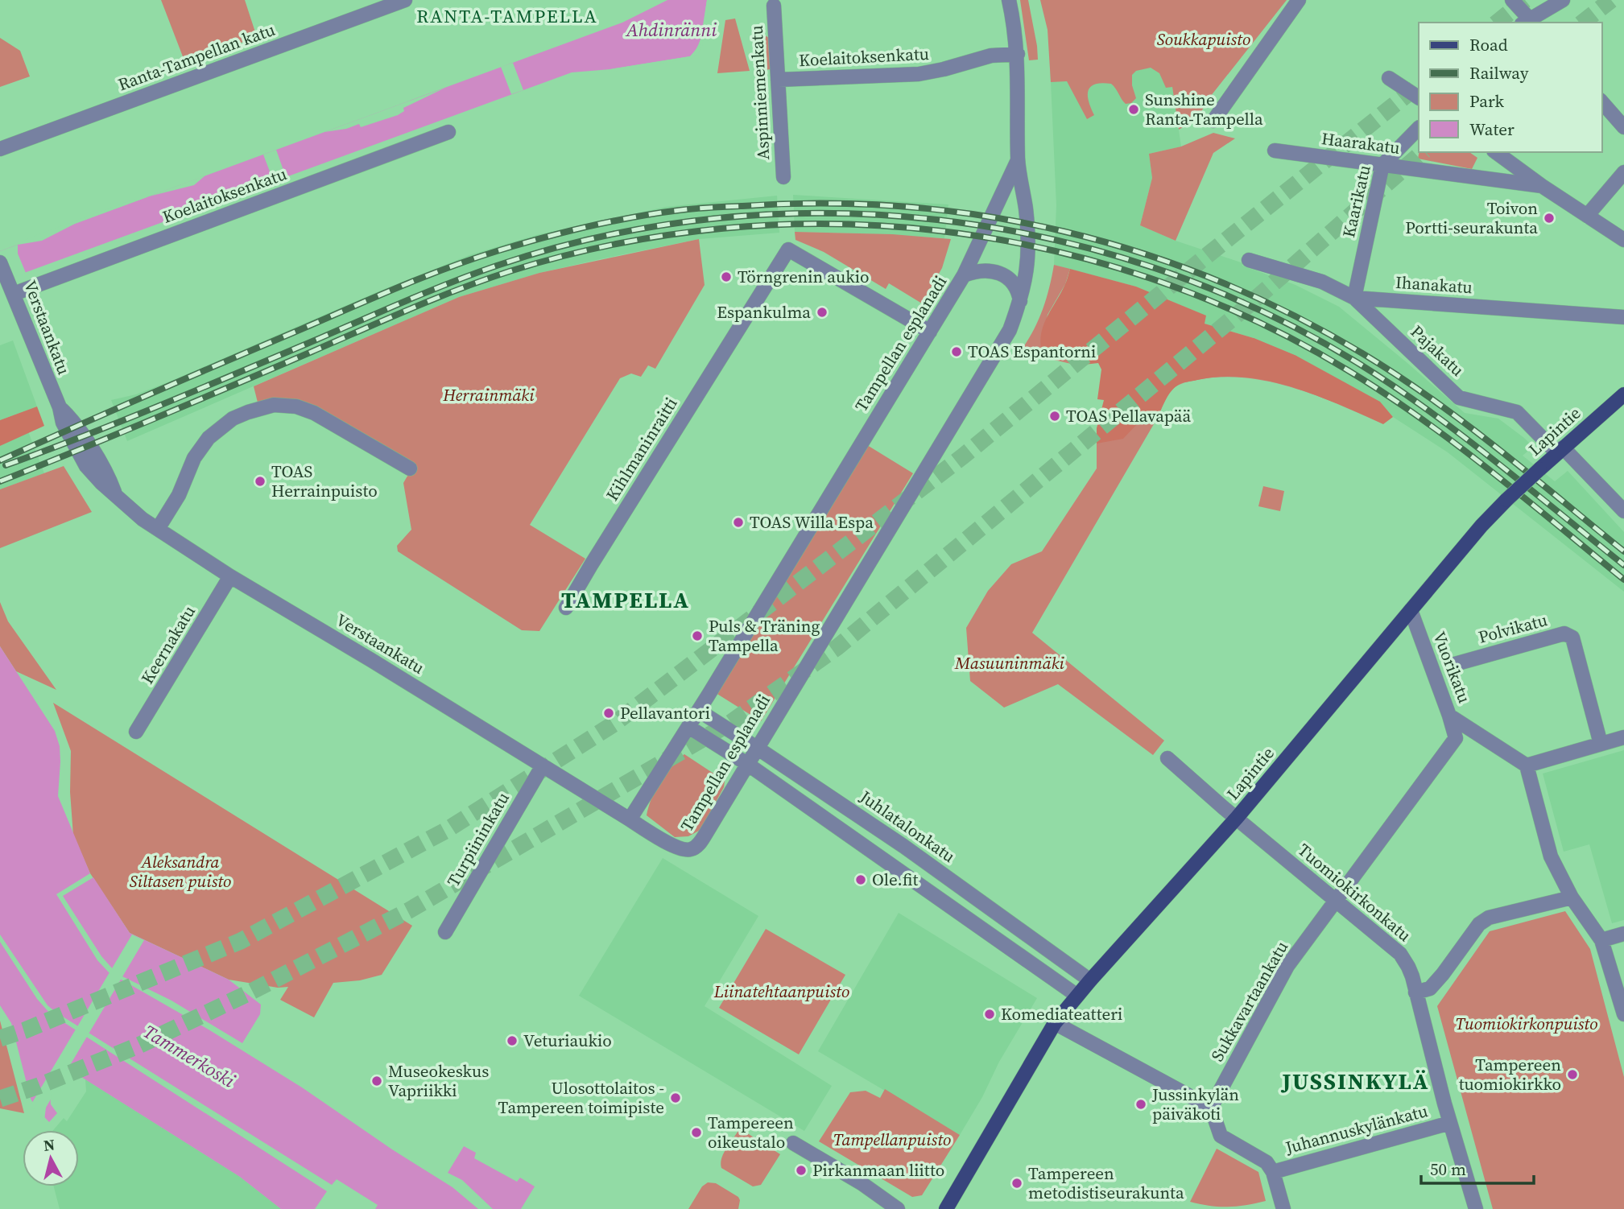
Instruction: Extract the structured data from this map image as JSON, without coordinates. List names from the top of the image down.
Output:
{
  "streets": {
    "main road": ["Lapintie"],
    "street": [
      "Ranta-Tampellan katu",
      "Koelaitoksenkatu",
      "Aspinniemenkatu",
      "Haarakatu",
      "Kaarikatu",
      "Ihanakatu",
      "Verstaankatu",
      "Tampellan esplanadi",
      "Pajakatu",
      "Kihlmaninraitti",
      "Polvikatu",
      "Keernakatu",
      "Vuorikatu",
      "Juhlatalonkatu",
      "Turpiininkatu",
      "Tuomiokirkonkatu",
      "Sukkavartaankatu",
      "Juhannuskylänkatu"
    ]
  },
  "crossings": [
    ["Koelaitoksenkatu", "Aspinniemenkatu"],
    ["Koelaitoksenkatu", "Verstaankatu"],
    ["Koelaitoksenkatu", "Tampellan esplanadi"],
    ["Haarakatu", "Kaarikatu"],
    ["Kaarikatu", "Ihanakatu"],
    ["Kaarikatu", "Pajakatu"],
    ["Ihanakatu", "Pajakatu"],
    ["Verstaankatu", "Tampellan esplanadi"],
    ["Verstaankatu", "Keernakatu"],
    ["Verstaankatu", "Turpiininkatu"],
    ["Tampellan esplanadi", "Kihlmaninraitti"],
    ["Tampellan esplanadi", "Juhlatalonkatu"],
    ["Pajakatu", "Lapintie"],
    ["Lapintie", "Vuorikatu"],
    ["Lapintie", "Juhlatalonkatu"],
    ["Lapintie", "Tuomiokirkonkatu"],
    ["Vuorikatu", "Sukkavartaankatu"],
    ["Tuomiokirkonkatu", "Sukkavartaankatu"],
    ["Tuomiokirkonkatu", "Juhannuskylänkatu"]
  ],
  "districts": ["RANTA-TAMPELLA", "TAMPELLA", "JUSSINKYLÄ"],
  "water": ["Ahdinränni", "Tammerkoski"],
  "parks": [
    "Soukkapuisto",
    "Herrainmäki",
    "Masuuninmäki",
    "Aleksandra Siltasen puisto",
    "Liinatehtaanpuisto",
    "Tuomiokirkonpuisto",
    "Tampellanpuisto"
  ],
  "places": [
    "Sunshine Ranta-Tampella",
    "Toivon Portti-seurakunta",
    "Törngrenin aukio",
    "Espankulma",
    "TOAS Espantorni",
    "TOAS Pellavapää",
    "TOAS Herrainpuisto",
    "TOAS Willa Espa",
    "Puls & Träning Tampella",
    "Pellavantori",
    "Ole.fit",
    "Komediateatteri",
    "Veturiaukio",
    "Tampereen tuomiokirkko",
    "Museokeskus Vapriikki",
    "Ulosottolaitos - Tampereen toimipiste",
    "Jussinkylän päiväkoti",
    "Tampereen oikeustalo",
    "Pirkanmaan liitto",
    "Tampereen metodistiseurakunta"
  ],
  "legend": [
    "Road",
    "Railway",
    "Park",
    "Water"
  ],
  "scale_bar": "50 m",
  "north": "top"
}
